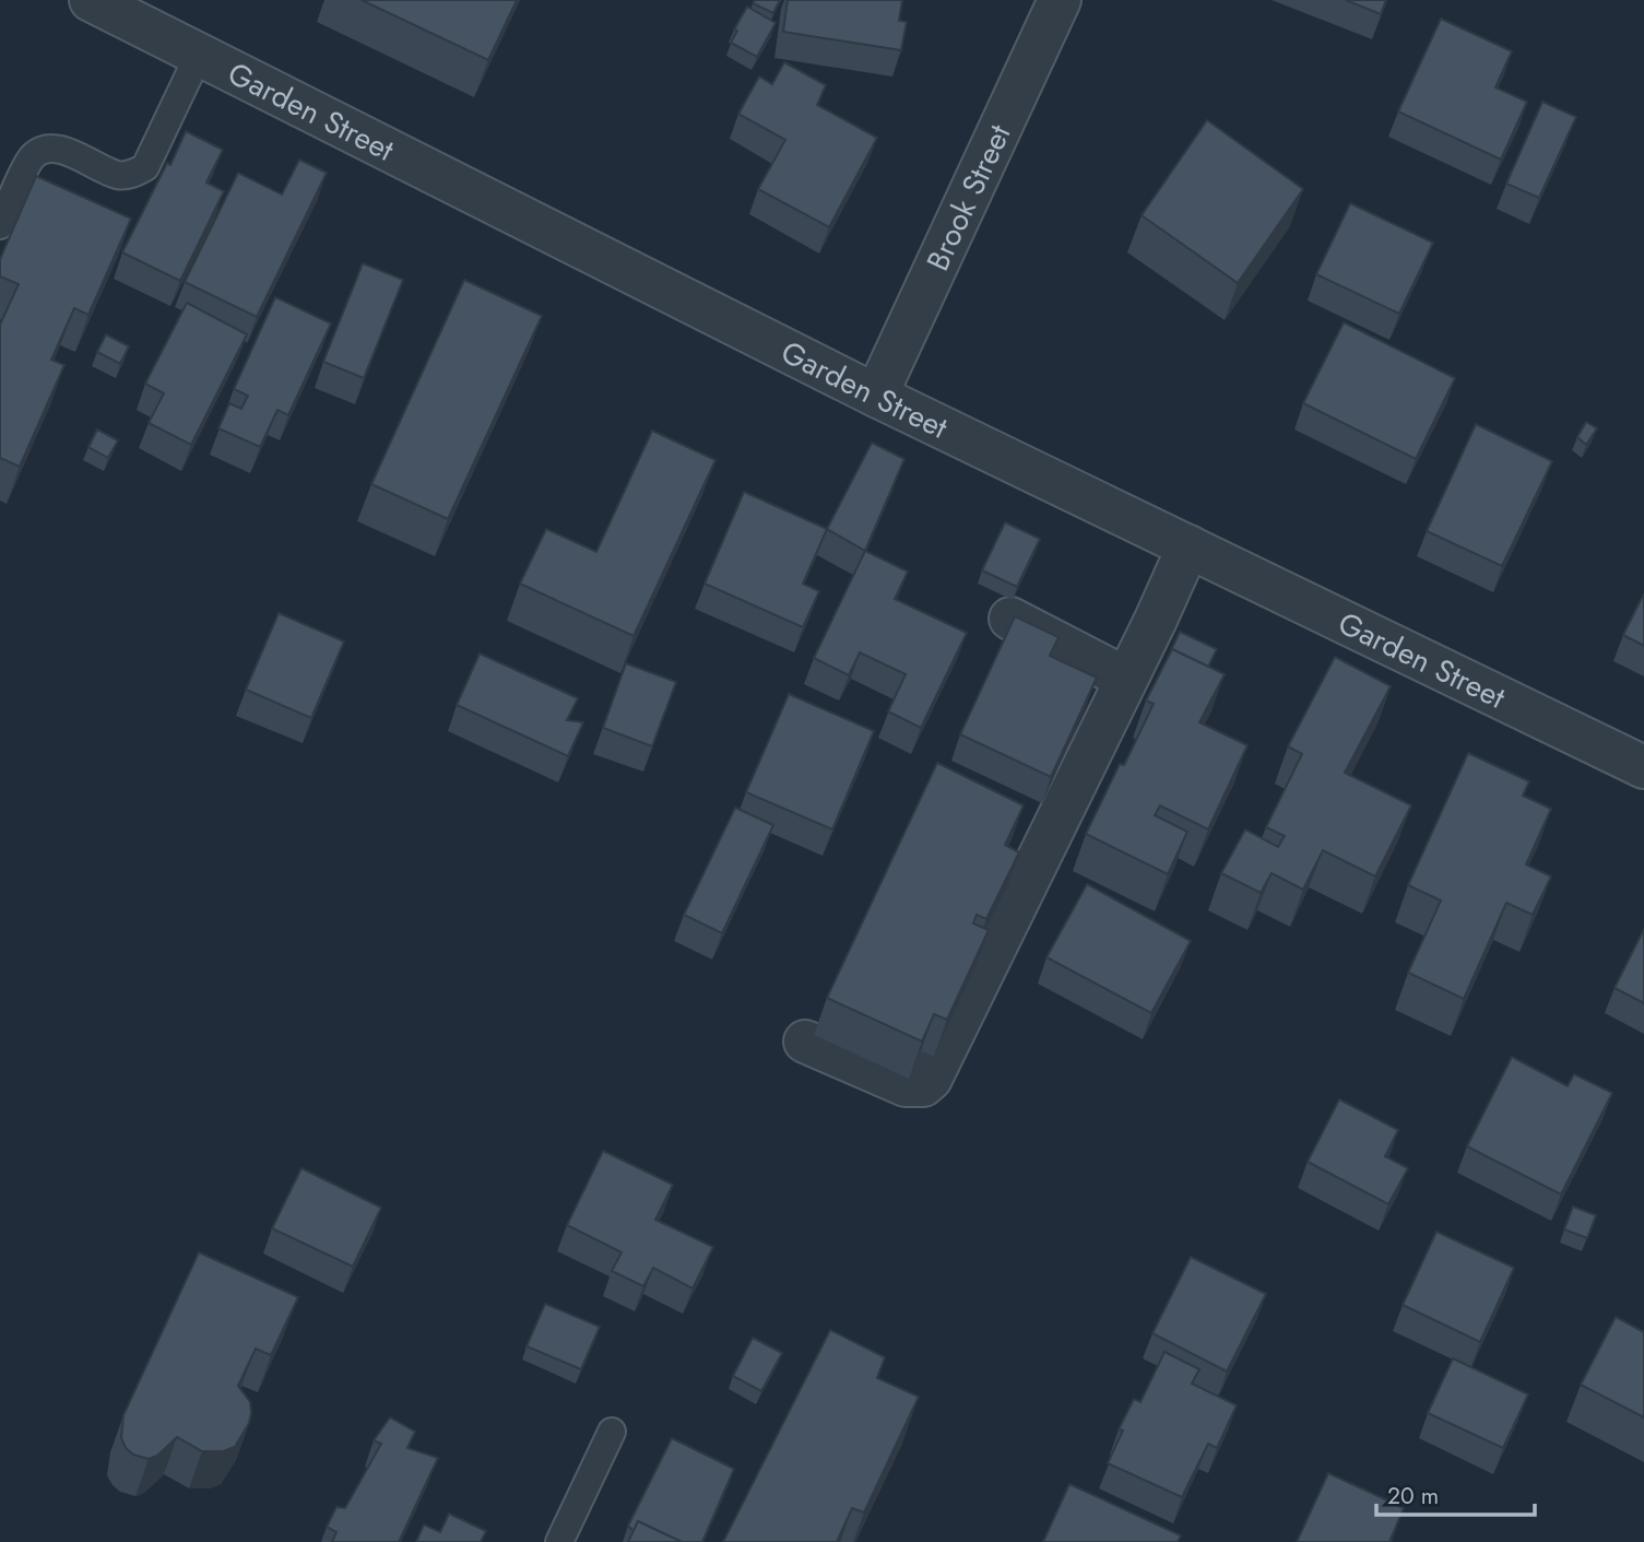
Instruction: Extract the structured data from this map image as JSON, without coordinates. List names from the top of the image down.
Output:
{
  "streets": {
    "street": ["Garden Street", "Brook Street"]
  },
  "crossings": [
    ["Garden Street", "Brook Street"]
  ],
  "scale_bar": "20 m"
}
